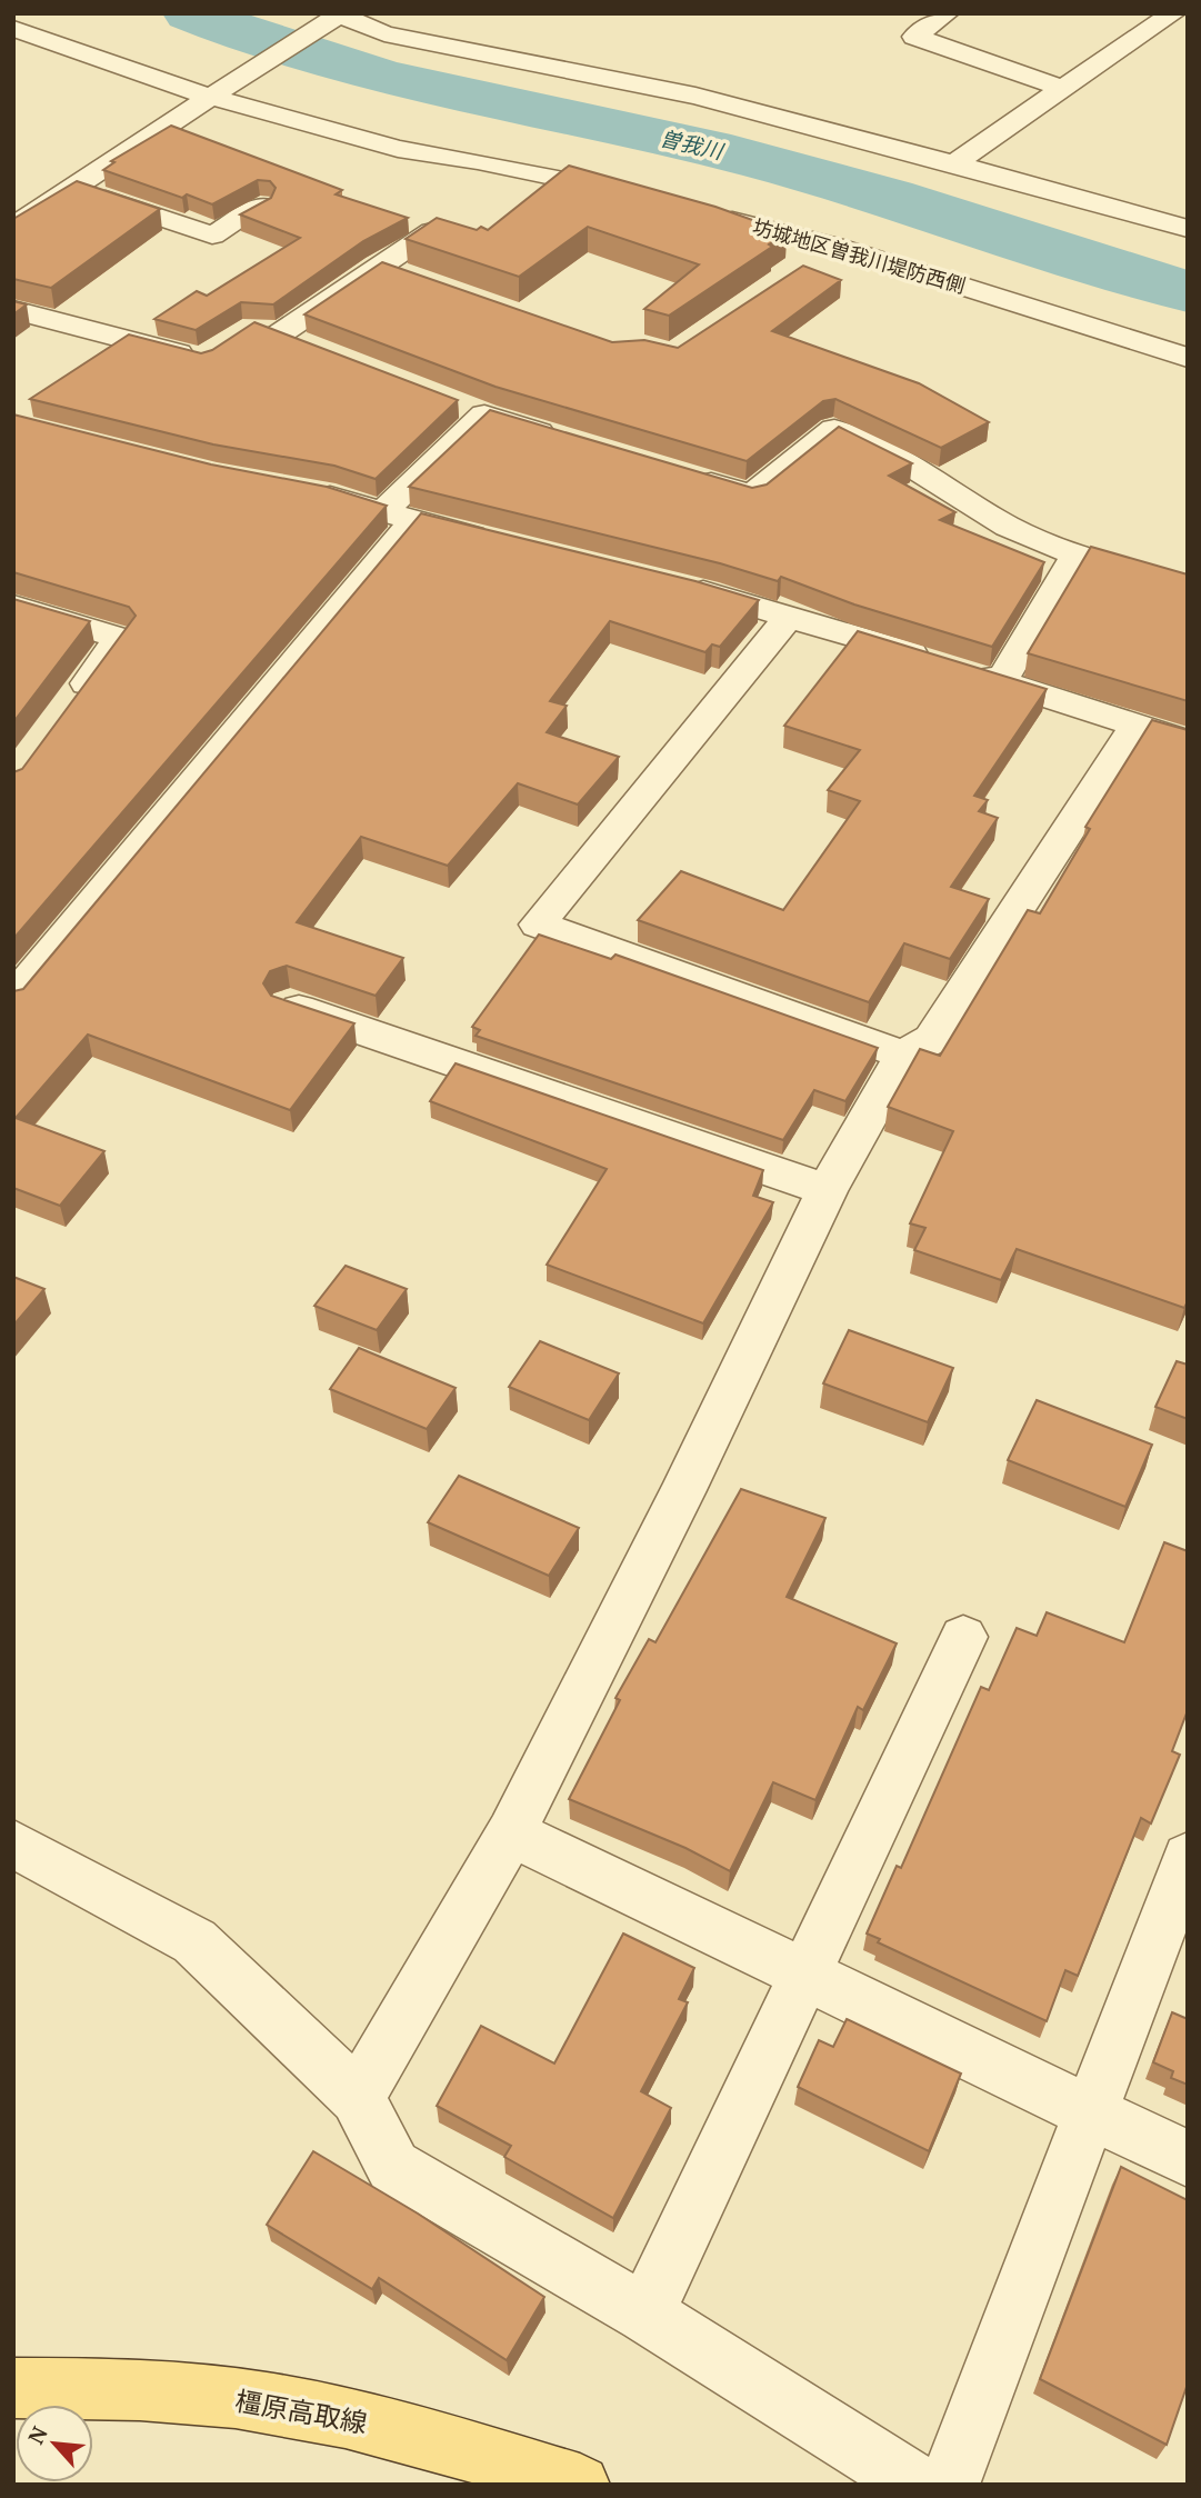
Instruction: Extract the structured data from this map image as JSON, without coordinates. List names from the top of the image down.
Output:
{
  "streets": {
    "main road": ["橿原高取線"],
    "street": ["坊城地区曽我川堤防西側"]
  },
  "water": ["曽我川"],
  "north": "top left"
}
